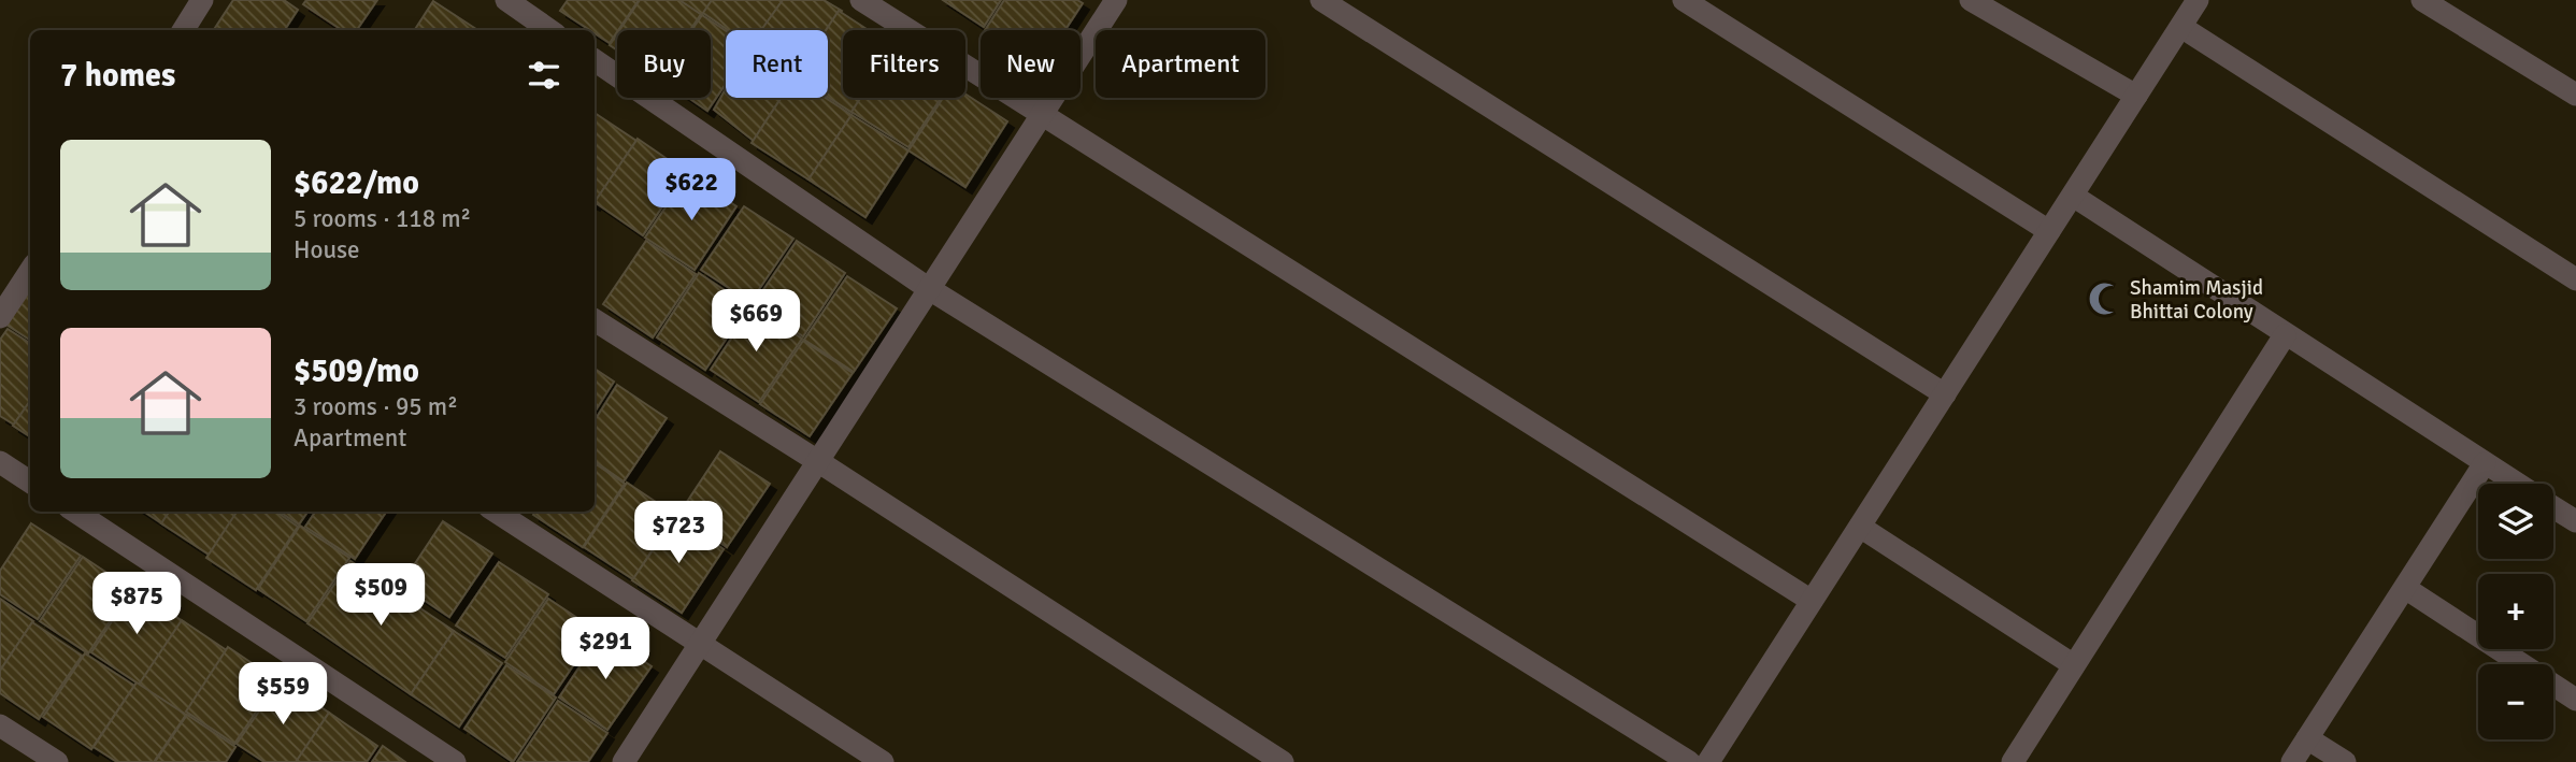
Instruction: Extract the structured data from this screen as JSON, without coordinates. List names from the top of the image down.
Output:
{
  "places": {
    "mosque": ["Shamim Masjid Bhittai Colony"]
  },
  "page": {
    "chip": [
      "Buy",
      "Rent",
      "Filters",
      "New",
      "Apartment"
    ],
    "heading": "7 homes",
    "list": [
      {
        "name": "$622/mo",
        "note": "5 rooms · 118 m² · House"
      },
      {
        "name": "$509/mo",
        "note": "3 rooms · 95 m² · Apartment"
      }
    ],
    "price": [
      "$622",
      "$669",
      "$723",
      "$509",
      "$875",
      "$291",
      "$559"
    ],
    "map_buttons": ["+", "−"]
  }
}
